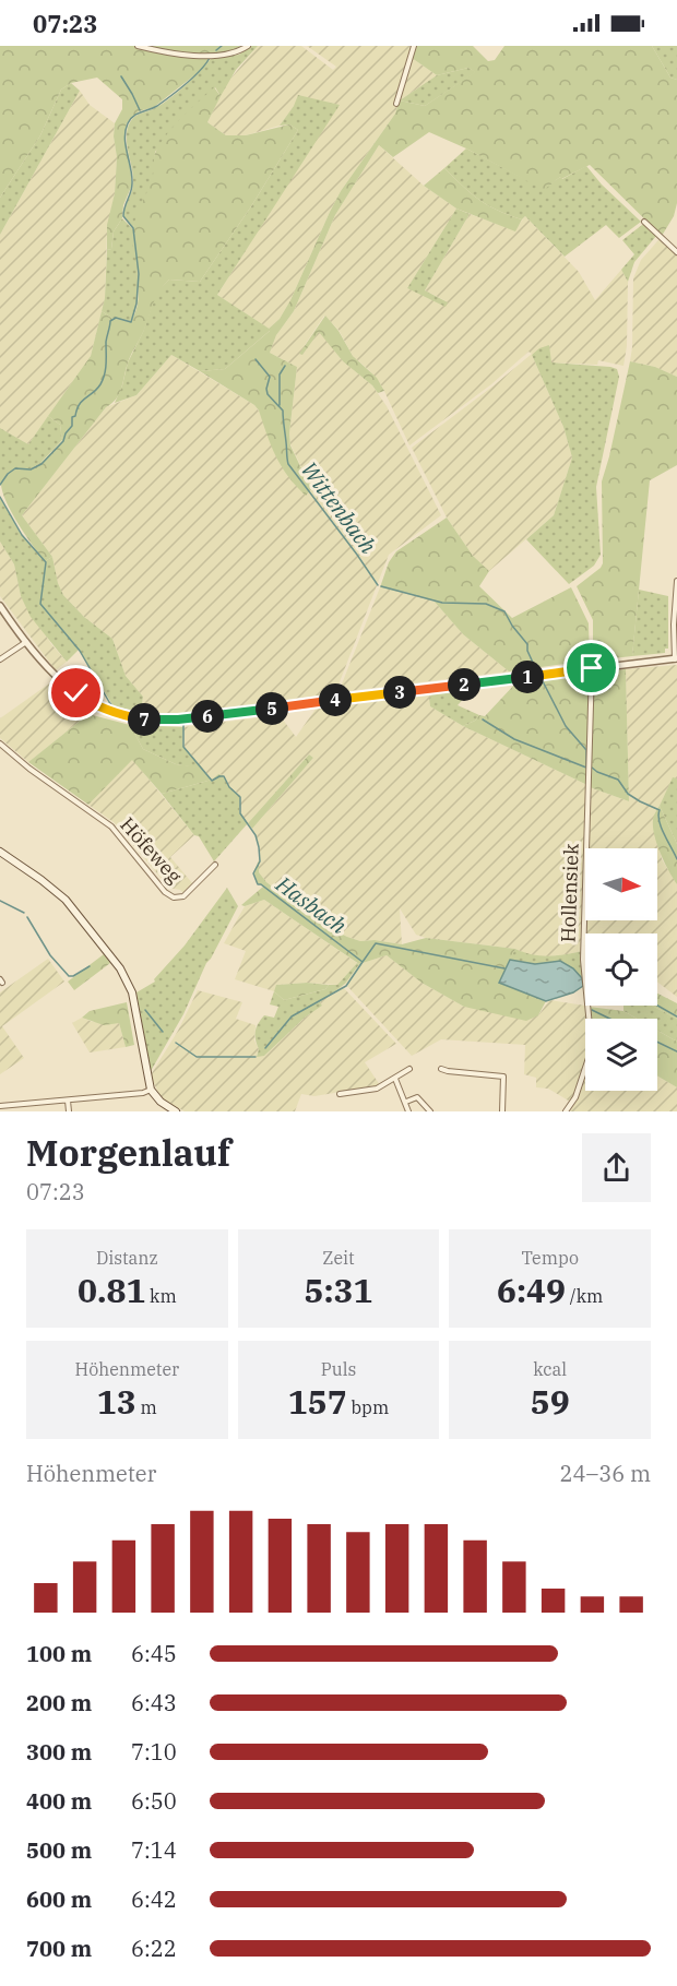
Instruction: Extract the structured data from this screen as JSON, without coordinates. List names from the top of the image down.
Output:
{
  "streets": {
    "street": ["Höfeweg", "Hollensiek"]
  },
  "water": ["Wittenbach", "Hasbach"],
  "north": "right",
  "page": {
    "status": "07:23",
    "pins": [
      "1",
      "2",
      "3",
      "4",
      "5",
      "6",
      "7"
    ],
    "heading": ["Morgenlauf", "07:23"],
    "stats": [
      ["Distanz", "0.81 km"],
      ["Zeit", "5:31"],
      ["Tempo", "6:49 /km"],
      ["Höhenmeter", "13 m"],
      ["Puls", "157 bpm"],
      ["kcal", "59"]
    ],
    "chart": ["Höhenmeter", "24–36 m"],
    "list": [
      {
        "name": "100 m",
        "note": "6:45"
      },
      {
        "name": "200 m",
        "note": "6:43"
      },
      {
        "name": "300 m",
        "note": "7:10"
      },
      {
        "name": "400 m",
        "note": "6:50"
      },
      {
        "name": "500 m",
        "note": "7:14"
      },
      {
        "name": "600 m",
        "note": "6:42"
      },
      {
        "name": "700 m",
        "note": "6:22"
      }
    ]
  }
}
